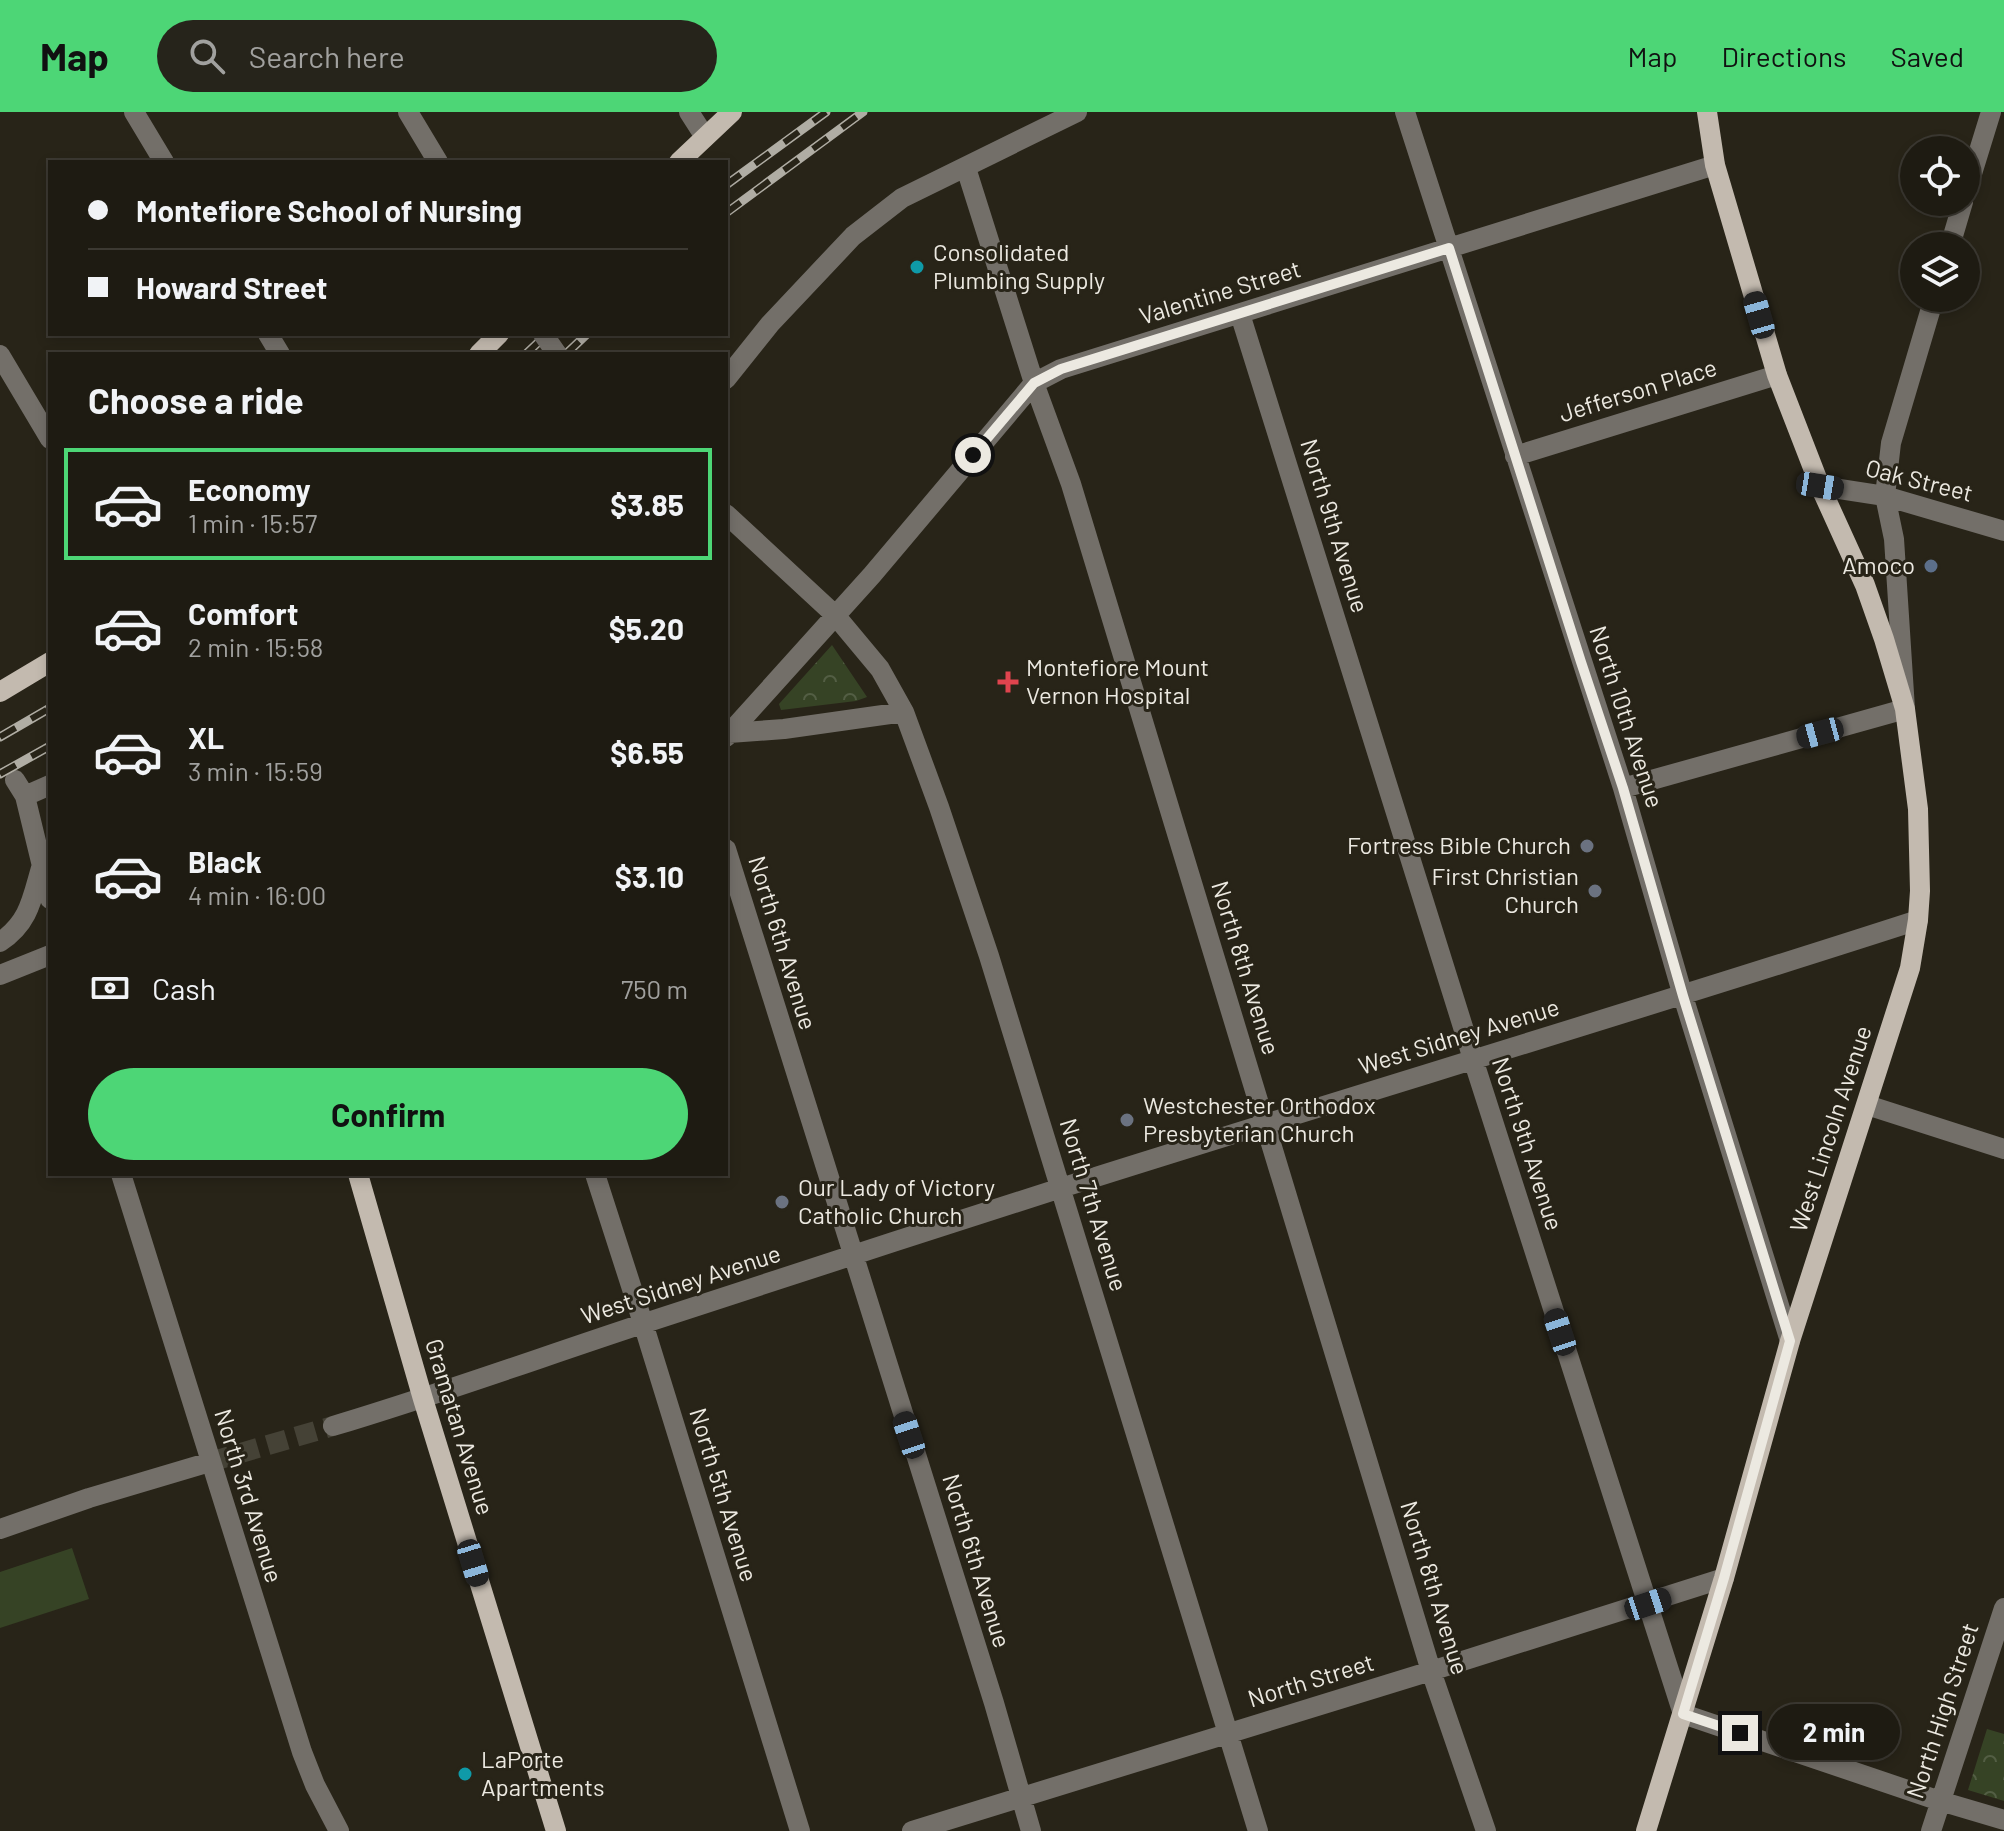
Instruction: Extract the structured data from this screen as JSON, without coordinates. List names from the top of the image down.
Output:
{
  "streets": {
    "main road": ["West Lincoln Avenue", "Gramatan Avenue"],
    "street": [
      "Valentine Street",
      "Jefferson Place",
      "Oak Street",
      "North 9th Avenue",
      "North 10th Avenue",
      "North 6th Avenue",
      "North 8th Avenue",
      "West Sidney Avenue",
      "North 7th Avenue",
      "North 5th Avenue",
      "North 3rd Avenue",
      "North Street",
      "North High Street"
    ]
  },
  "crossings": [
    ["Valentine Street", "North 9th Avenue"],
    ["Valentine Street", "North 10th Avenue"],
    ["Valentine Street", "North 8th Avenue"],
    ["Valentine Street", "West Lincoln Avenue"],
    ["Valentine Street", "North 7th Avenue"],
    ["Jefferson Place", "North 10th Avenue"],
    ["Jefferson Place", "West Lincoln Avenue"],
    ["Oak Street", "West Lincoln Avenue"],
    ["North 9th Avenue", "West Sidney Avenue"],
    ["North 9th Avenue", "West Lincoln Avenue"],
    ["North 9th Avenue", "North Street"],
    ["North 10th Avenue", "West Sidney Avenue"],
    ["North 10th Avenue", "West Lincoln Avenue"],
    ["North 6th Avenue", "West Sidney Avenue"],
    ["North 6th Avenue", "North Street"],
    ["North 8th Avenue", "West Sidney Avenue"],
    ["North 8th Avenue", "North Street"],
    ["West Sidney Avenue", "West Lincoln Avenue"],
    ["West Sidney Avenue", "North 7th Avenue"],
    ["West Sidney Avenue", "Gramatan Avenue"],
    ["West Sidney Avenue", "North 5th Avenue"],
    ["West Lincoln Avenue", "North Street"],
    ["North 7th Avenue", "North Street"]
  ],
  "places": {
    "other": [
      "Consolidated Plumbing Supply",
      "Amoco",
      "Fortress Bible Church",
      "First Christian Church",
      "Westchester Orthodox Presbyterian Church",
      "Our Lady of Victory Catholic Church",
      "LaPorte Apartments"
    ],
    "health": ["Montefiore Mount Vernon Hospital"]
  },
  "page": {
    "header": "Map",
    "search": "Search here",
    "nav": ["Map", "Directions", "Saved"],
    "banner": ["Montefiore School of Nursing", "Howard Street"],
    "heading": "Choose a ride",
    "list": [
      {
        "name": "Economy",
        "note": "1 min · 15:57",
        "value": "$3.85"
      },
      {
        "name": "Comfort",
        "note": "2 min · 15:58",
        "value": "$5.20"
      },
      {
        "name": "XL",
        "note": "3 min · 15:59",
        "value": "$6.55"
      },
      {
        "name": "Black",
        "note": "4 min · 16:00",
        "value": "$3.10"
      }
    ],
    "pay": ["Cash", "750 m"],
    "buttons": "Confirm",
    "bubble": "2 min"
  }
}
